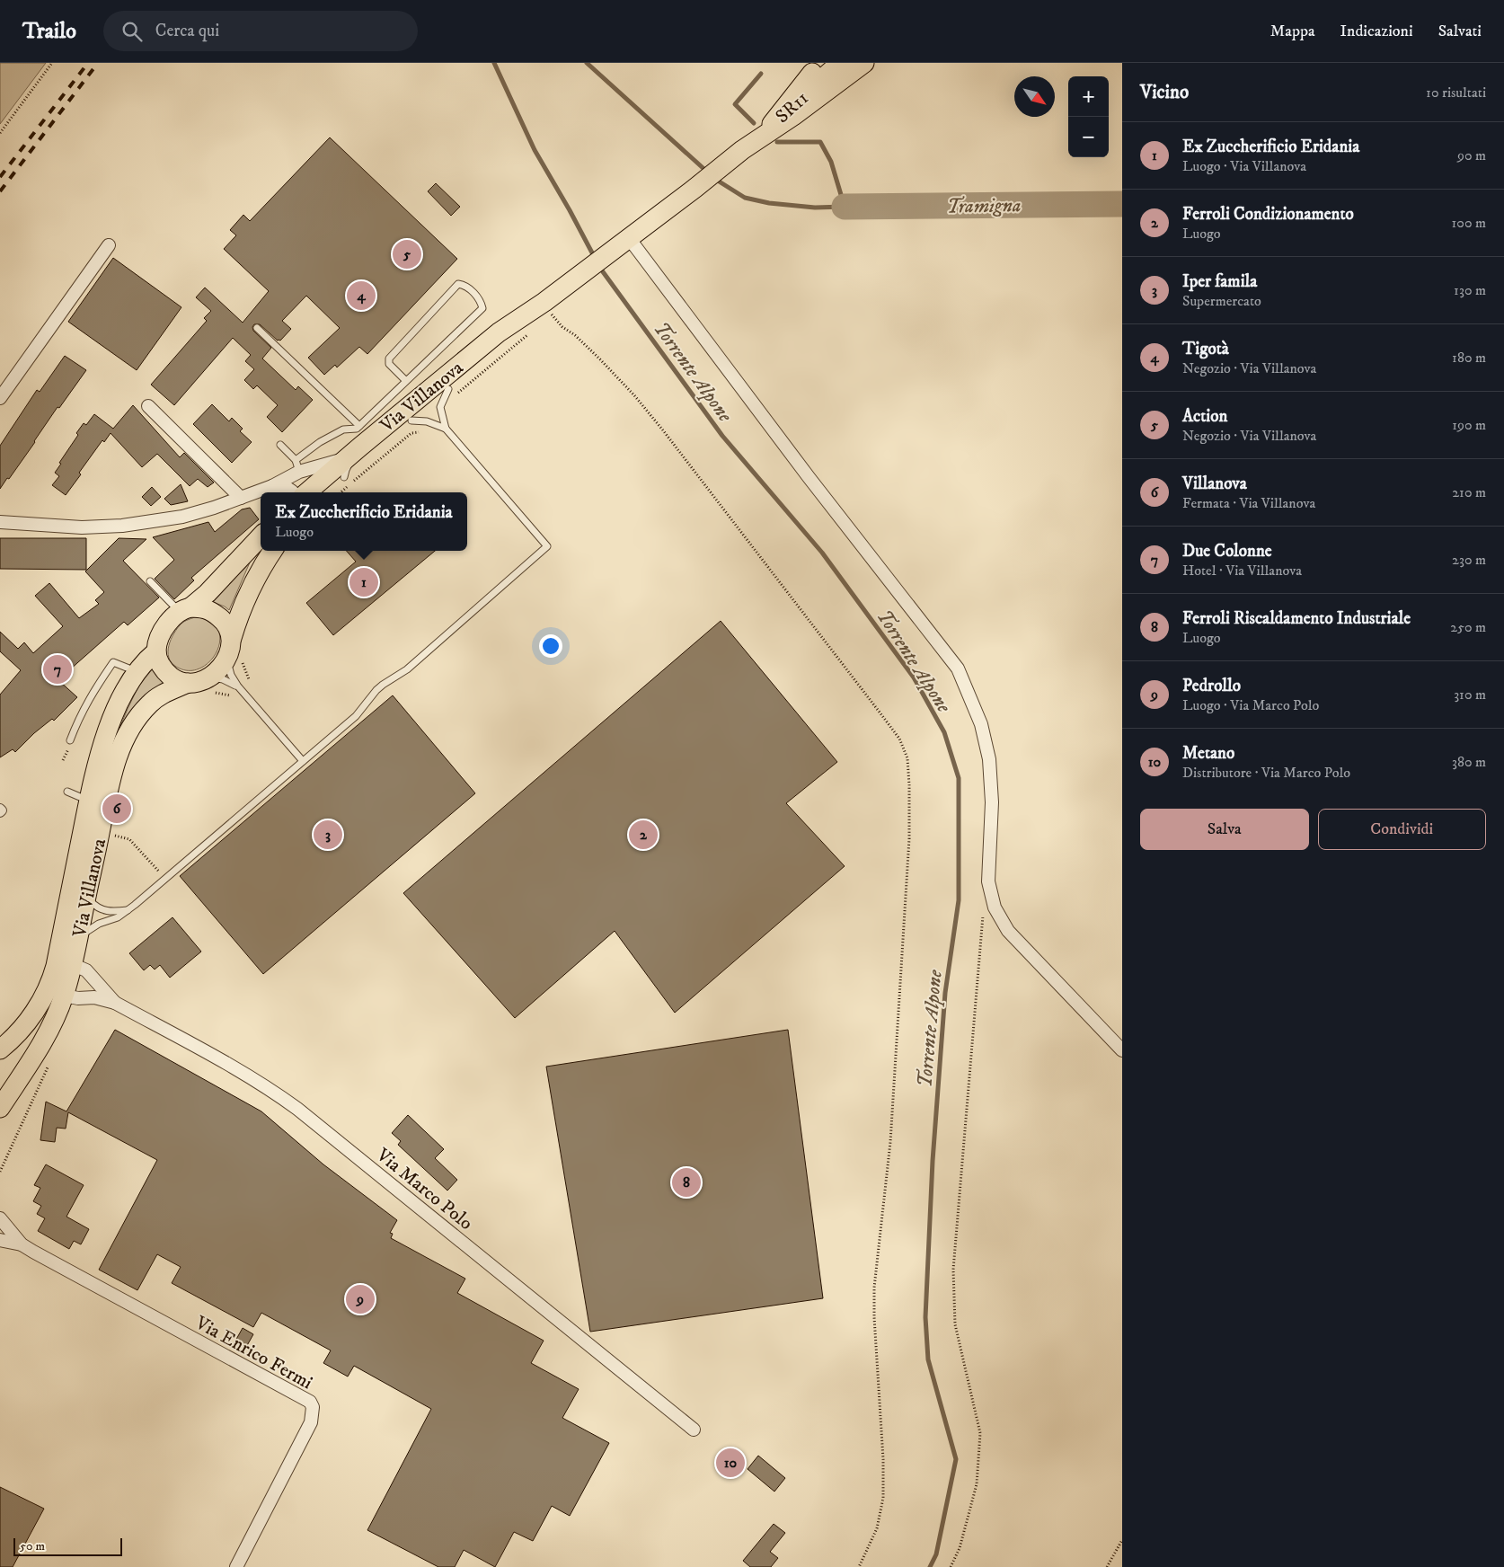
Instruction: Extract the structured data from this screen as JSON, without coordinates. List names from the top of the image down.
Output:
{
  "streets": {
    "main road": ["SR11", "Via Villanova"],
    "street": ["Via Marco Polo", "Via Enrico Fermi"]
  },
  "crossings": [
    ["SR11", "Via Villanova"],
    ["Via Villanova", "Via Marco Polo"]
  ],
  "water": ["Tramigna", "Torrente Alpone"],
  "scale_bar": "50 m",
  "north": "bottom right",
  "page": {
    "header": "Trailo",
    "search": "Cerca qui",
    "nav": ["Mappa", "Indicazioni", "Salvati"],
    "heading": ["Vicino", "10 risultati"],
    "map_buttons": ["+", "−"],
    "list": [
      {
        "mark": "1",
        "name": "Ex Zuccherificio Eridania",
        "note": "Luogo · Via Villanova",
        "value": "90 m"
      },
      {
        "mark": "2",
        "name": "Ferroli Condizionamento",
        "note": "Luogo",
        "value": "100 m"
      },
      {
        "mark": "3",
        "name": "Iper famila",
        "note": "Supermercato",
        "value": "130 m"
      },
      {
        "mark": "4",
        "name": "Tigotà",
        "note": "Negozio · Via Villanova",
        "value": "180 m"
      },
      {
        "mark": "5",
        "name": "Action",
        "note": "Negozio · Via Villanova",
        "value": "190 m"
      },
      {
        "mark": "6",
        "name": "Villanova",
        "note": "Fermata · Via Villanova",
        "value": "210 m"
      },
      {
        "mark": "7",
        "name": "Due Colonne",
        "note": "Hotel · Via Villanova",
        "value": "230 m"
      },
      {
        "mark": "8",
        "name": "Ferroli Riscaldamento Industriale",
        "note": "Luogo",
        "value": "250 m"
      },
      {
        "mark": "9",
        "name": "Pedrollo",
        "note": "Luogo · Via Marco Polo",
        "value": "310 m"
      },
      {
        "mark": "10",
        "name": "Metano",
        "note": "Distributore · Via Marco Polo",
        "value": "380 m"
      }
    ],
    "pins": [
      "5",
      "4",
      "1",
      "7",
      "6",
      "2",
      "3",
      "8",
      "9",
      "10"
    ],
    "popup": ["Ex Zuccherificio Eridania", "Luogo"],
    "buttons": ["Salva", "Condividi"],
    "scale": "50 m"
  }
}
